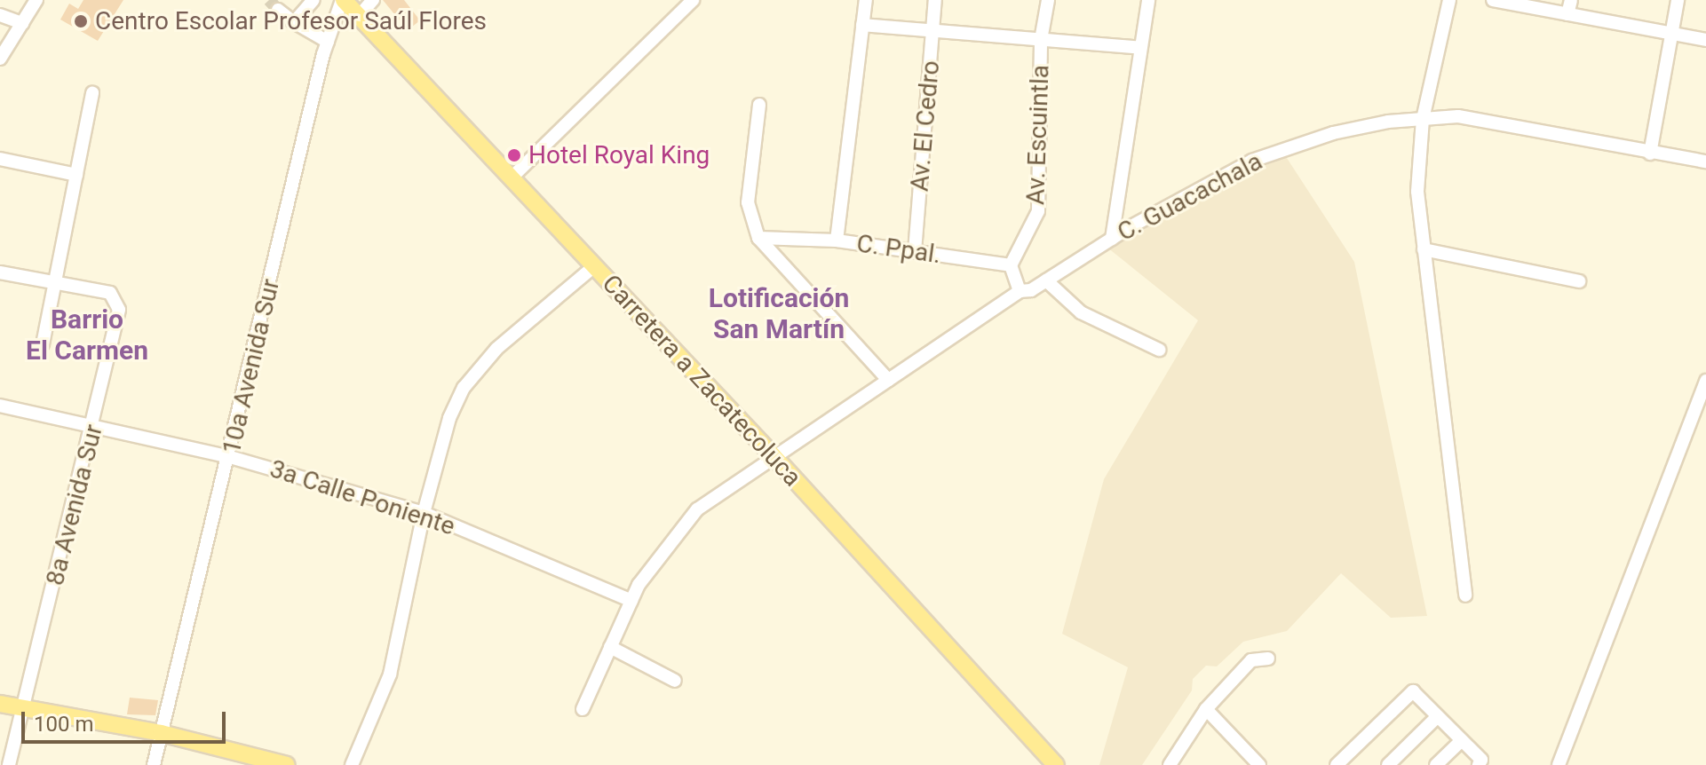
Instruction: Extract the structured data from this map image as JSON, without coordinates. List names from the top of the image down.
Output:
{
  "streets": {
    "main road": ["Carretera a Zacatecoluca"],
    "street": [
      "Av. El Cedro",
      "Av. Escuintla",
      "C. Guacachala",
      "C. Ppal.",
      "10a Avenida Sur",
      "3a Calle Poniente",
      "8a Avenida Sur"
    ]
  },
  "crossings": [
    ["Av. El Cedro", "C. Ppal."],
    ["Av. Escuintla", "C. Ppal."],
    ["C. Guacachala", "Carretera a Zacatecoluca"],
    ["C. Guacachala", "3a Calle Poniente"],
    ["10a Avenida Sur", "Carretera a Zacatecoluca"],
    ["10a Avenida Sur", "3a Calle Poniente"],
    ["3a Calle Poniente", "8a Avenida Sur"]
  ],
  "districts": ["Lotificación San Martín", "Barrio El Carmen"],
  "places": ["Centro Escolar Profesor Saúl Flores", "Hotel Royal King"],
  "scale_bar": "100 m"
}
